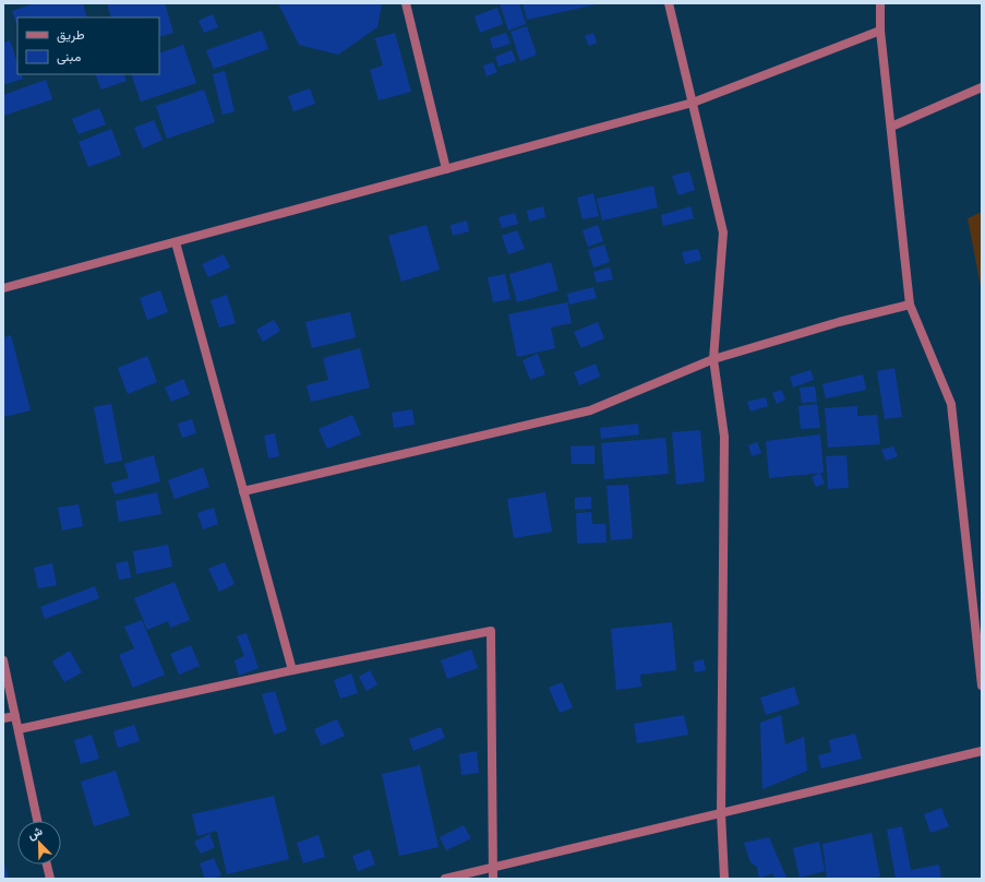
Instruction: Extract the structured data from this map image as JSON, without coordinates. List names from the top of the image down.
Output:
{
  "legend": ["طريق", "مبنى"],
  "north": "top left"
}
